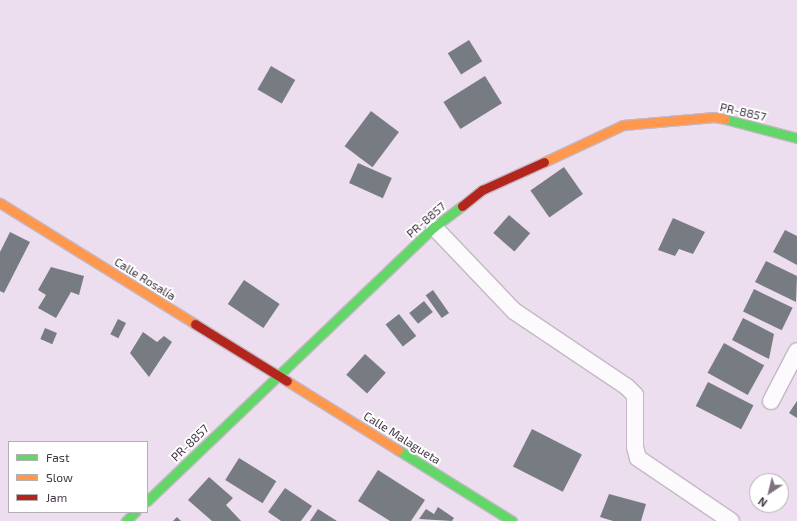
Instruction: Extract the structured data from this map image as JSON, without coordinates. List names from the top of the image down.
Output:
{
  "streets": {
    "street": ["PR-8857", "Calle Rosalía", "Calle Malagueta"]
  },
  "crossings": [
    ["PR-8857", "Calle Rosalía"],
    ["PR-8857", "Calle Malagueta"],
    ["Calle Rosalía", "Calle Malagueta"]
  ],
  "legend": ["Fast", "Slow", "Jam"],
  "north": "bottom left"
}
